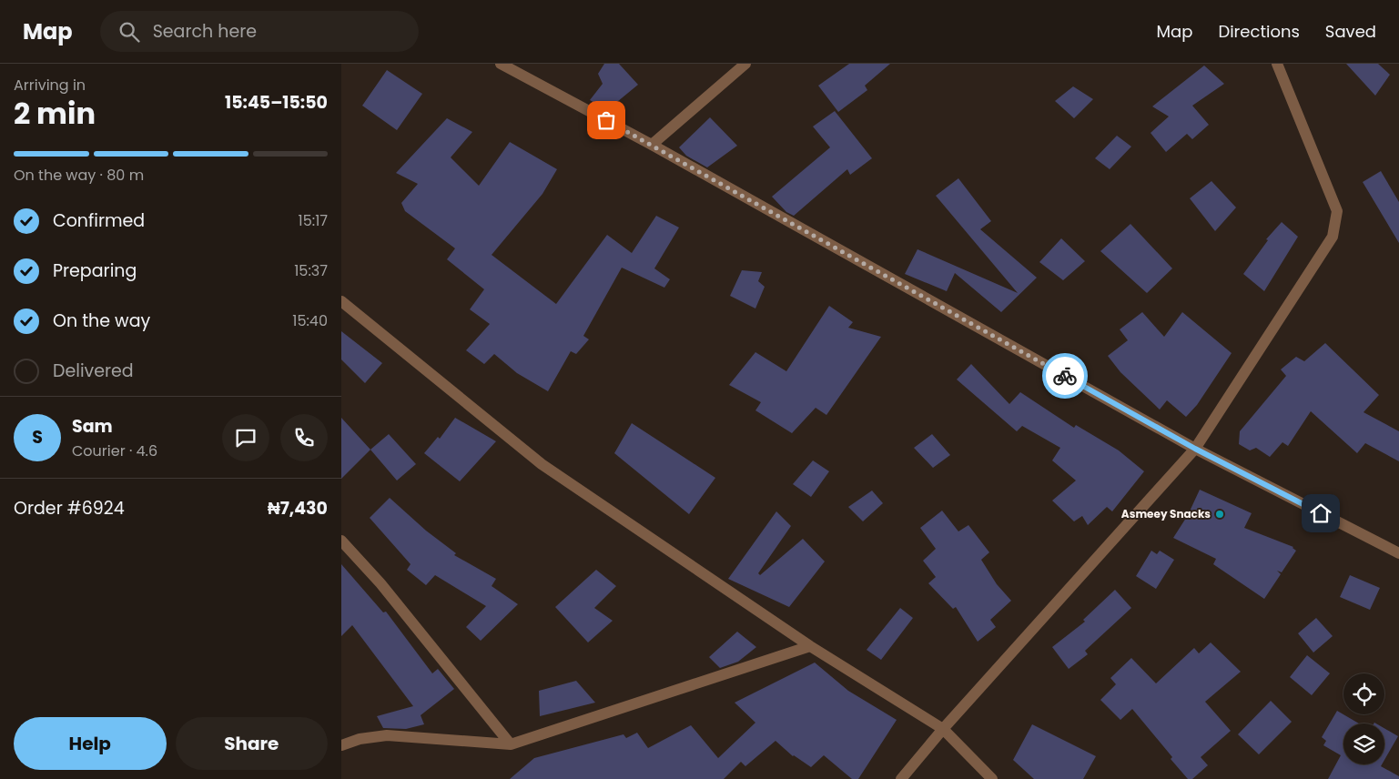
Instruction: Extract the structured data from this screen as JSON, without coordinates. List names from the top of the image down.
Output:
{
  "places": ["Asmeey Snacks"],
  "page": {
    "header": "Map",
    "search": "Search here",
    "nav": ["Map", "Directions", "Saved"],
    "heading": ["2 min", "Arriving in", "15:45–15:50"],
    "panel": [
      "Sam",
      "Courier · 4.6",
      "Order #6924",
      "₦7,430"
    ],
    "bar": "On the way · 80 m",
    "list": [
      ["Confirmed", "15:17"],
      ["Preparing", "15:37"],
      ["On the way", "15:40"],
      "Delivered"
    ],
    "round": "S",
    "buttons": ["Help", "Share"]
  }
}
